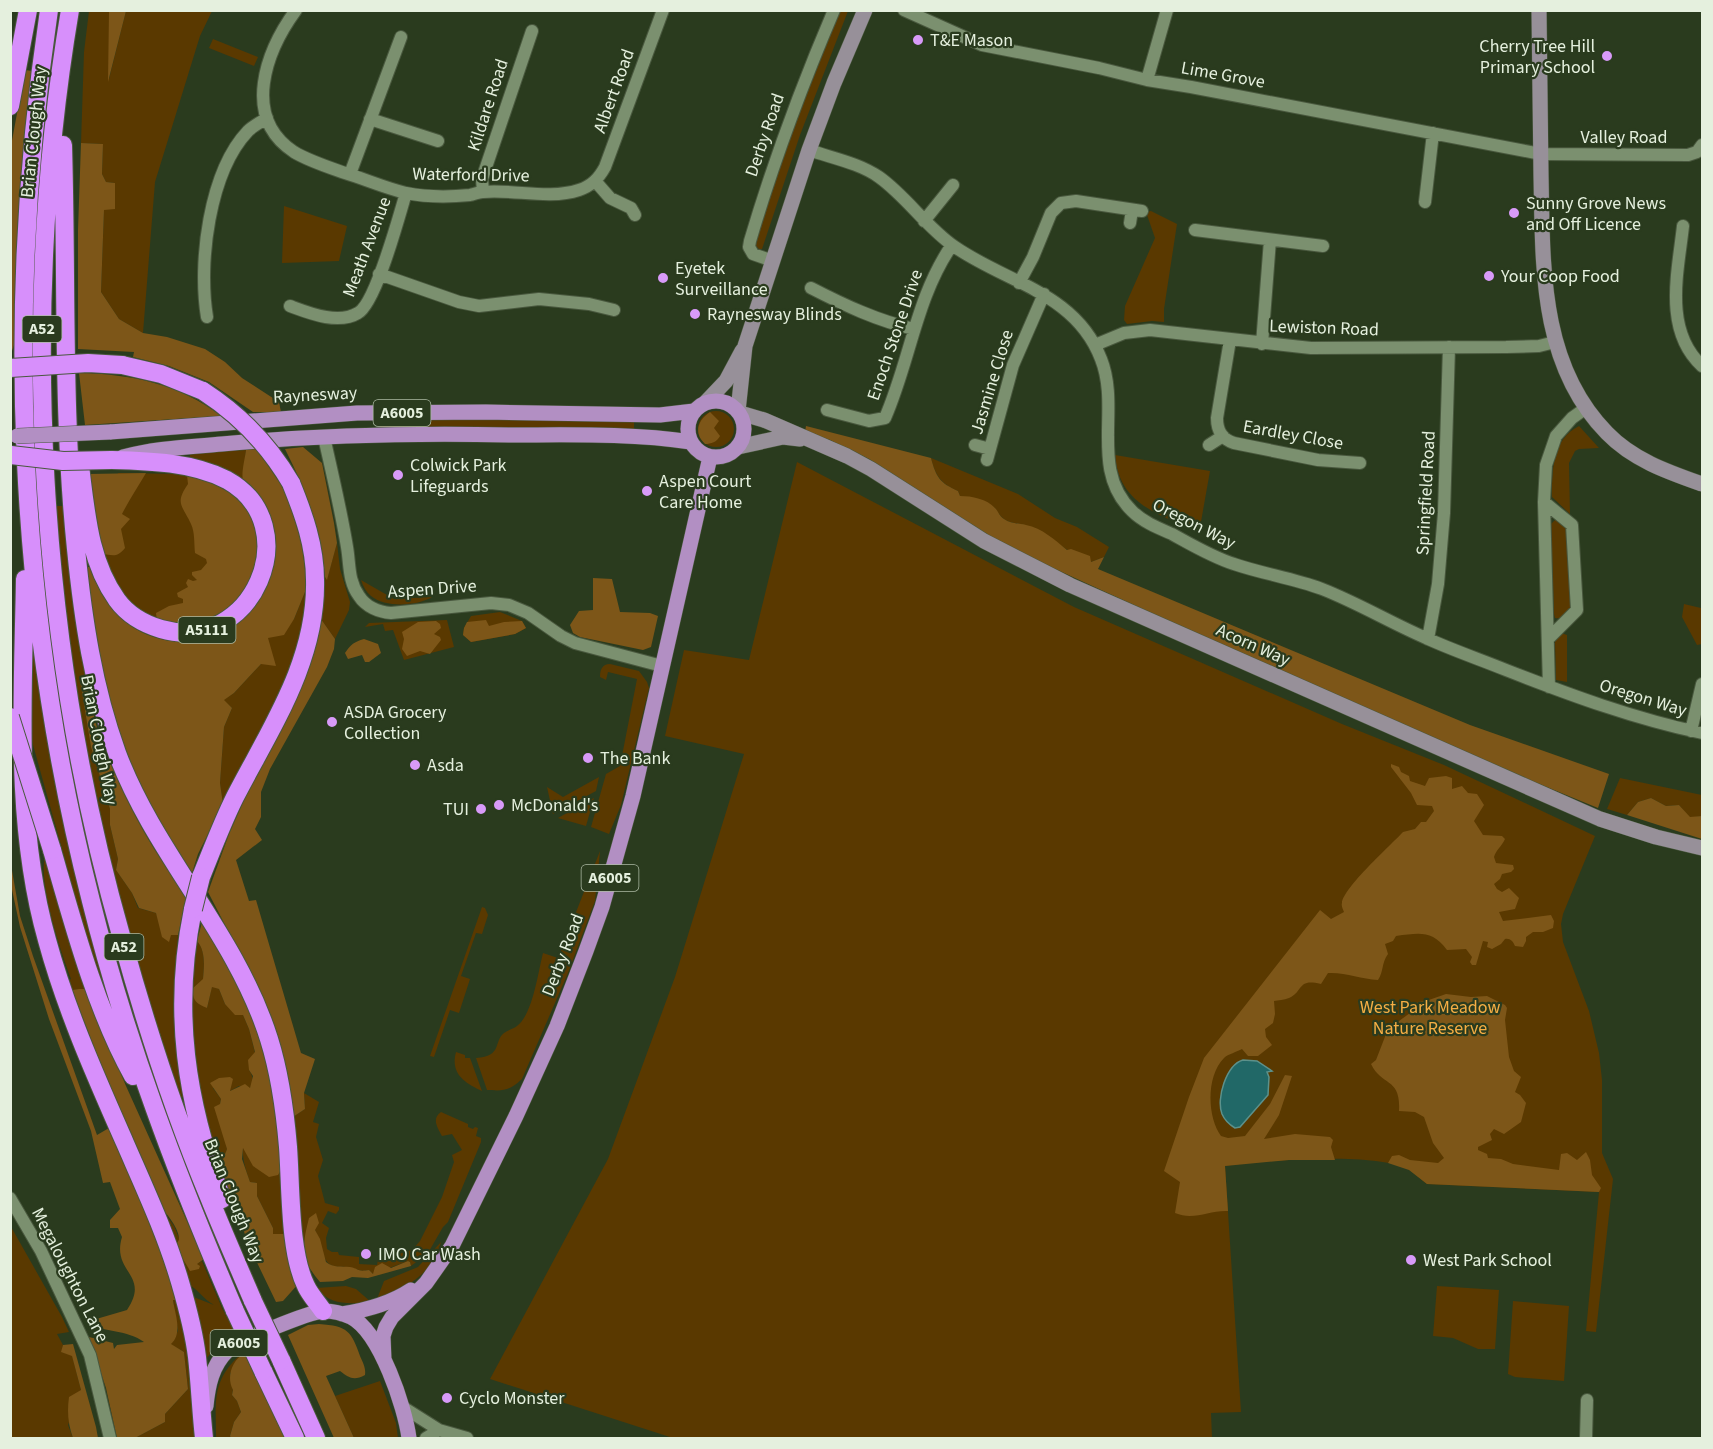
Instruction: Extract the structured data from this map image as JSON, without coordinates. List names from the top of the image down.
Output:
{
  "streets": {
    "highway": ["Brian Clough Way", "A52", "A5111"],
    "main road": ["Derby Road", "Raynesway", "A6005"],
    "street": [
      "Lime Grove",
      "Albert Road",
      "Kildare Road",
      "Valley Road",
      "Waterford Drive",
      "Meath Avenue",
      "Lewiston Road",
      "Enoch Stone Drive",
      "Jasmine Close",
      "Eardley Close",
      "Springfield Road",
      "Oregon Way",
      "Aspen Drive",
      "Acorn Way",
      "Megaloughton Lane"
    ]
  },
  "crossings": [
    ["Lime Grove", "Valley Road"],
    ["Albert Road", "Waterford Drive"],
    ["Kildare Road", "Waterford Drive"],
    ["Derby Road", "Raynesway"],
    ["Derby Road", "A6005"],
    ["Derby Road", "Aspen Drive"],
    ["Derby Road", "Acorn Way"],
    ["Waterford Drive", "Meath Avenue"],
    ["Lewiston Road", "Eardley Close"],
    ["Lewiston Road", "Springfield Road"],
    ["Lewiston Road", "Oregon Way"],
    ["Enoch Stone Drive", "Oregon Way"],
    ["Jasmine Close", "Oregon Way"],
    ["Raynesway", "A6005"],
    ["Raynesway", "Acorn Way"],
    ["A6005", "Aspen Drive"],
    ["A6005", "A5111"],
    ["A6005", "Acorn Way"],
    ["Springfield Road", "Oregon Way"]
  ],
  "parks": ["West Park Meadow Nature Reserve"],
  "places": [
    "T&E Mason",
    "Cherry Tree Hill Primary School",
    "Sunny Grove News and Off Licence",
    "Your Coop Food",
    "Eyetek Surveillance",
    "Raynesway Blinds",
    "Colwick Park Lifeguards",
    "Aspen Court Care Home",
    "ASDA Grocery Collection",
    "The Bank",
    "Asda",
    "McDonald's",
    "TUI",
    "IMO Car Wash",
    "West Park School",
    "Cyclo Monster"
  ]
}
